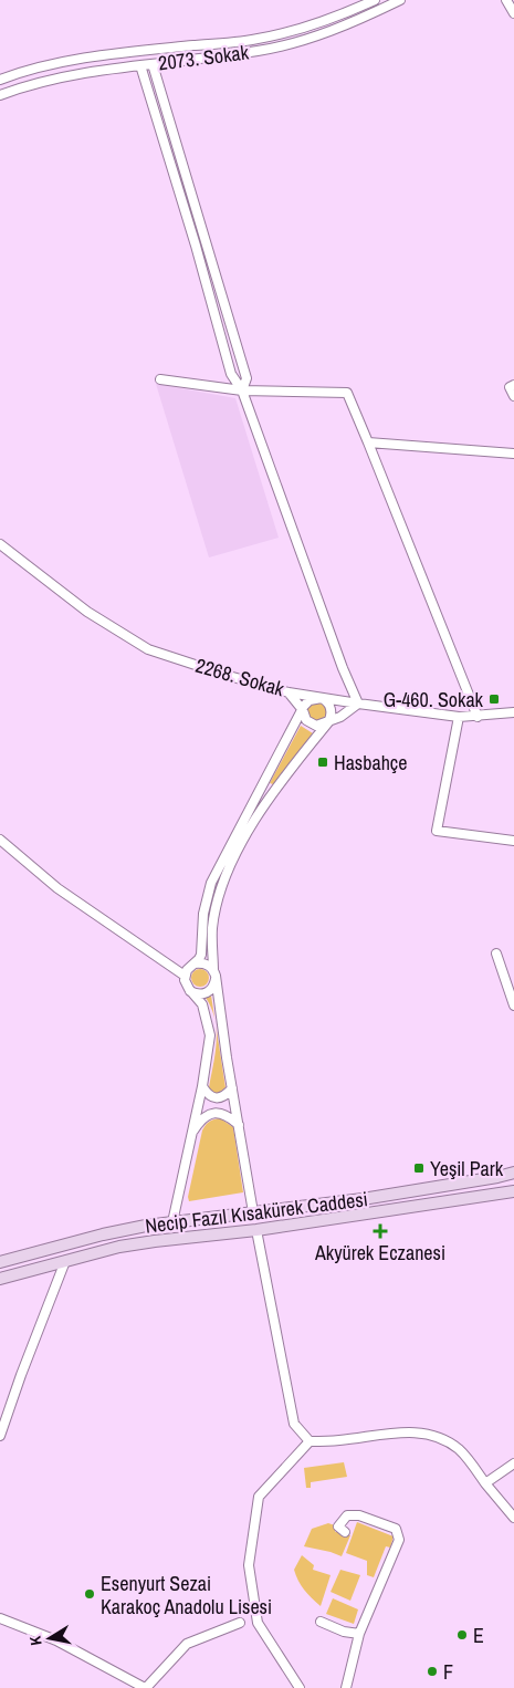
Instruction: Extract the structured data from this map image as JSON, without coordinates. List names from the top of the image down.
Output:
{
  "streets": {
    "main road": ["Necip Fazıl Kısakürek Caddesi"],
    "street": ["2073. Sokak", "2268. Sokak"]
  },
  "places": {
    "transit": ["G-460. Sokak", "Hasbahçe", "Yeşil Park"],
    "health": ["Akyürek Eczanesi"],
    "other": ["Esenyurt Sezai Karakoç Anadolu Lisesi", "E", "F"]
  },
  "north": "left"
}
